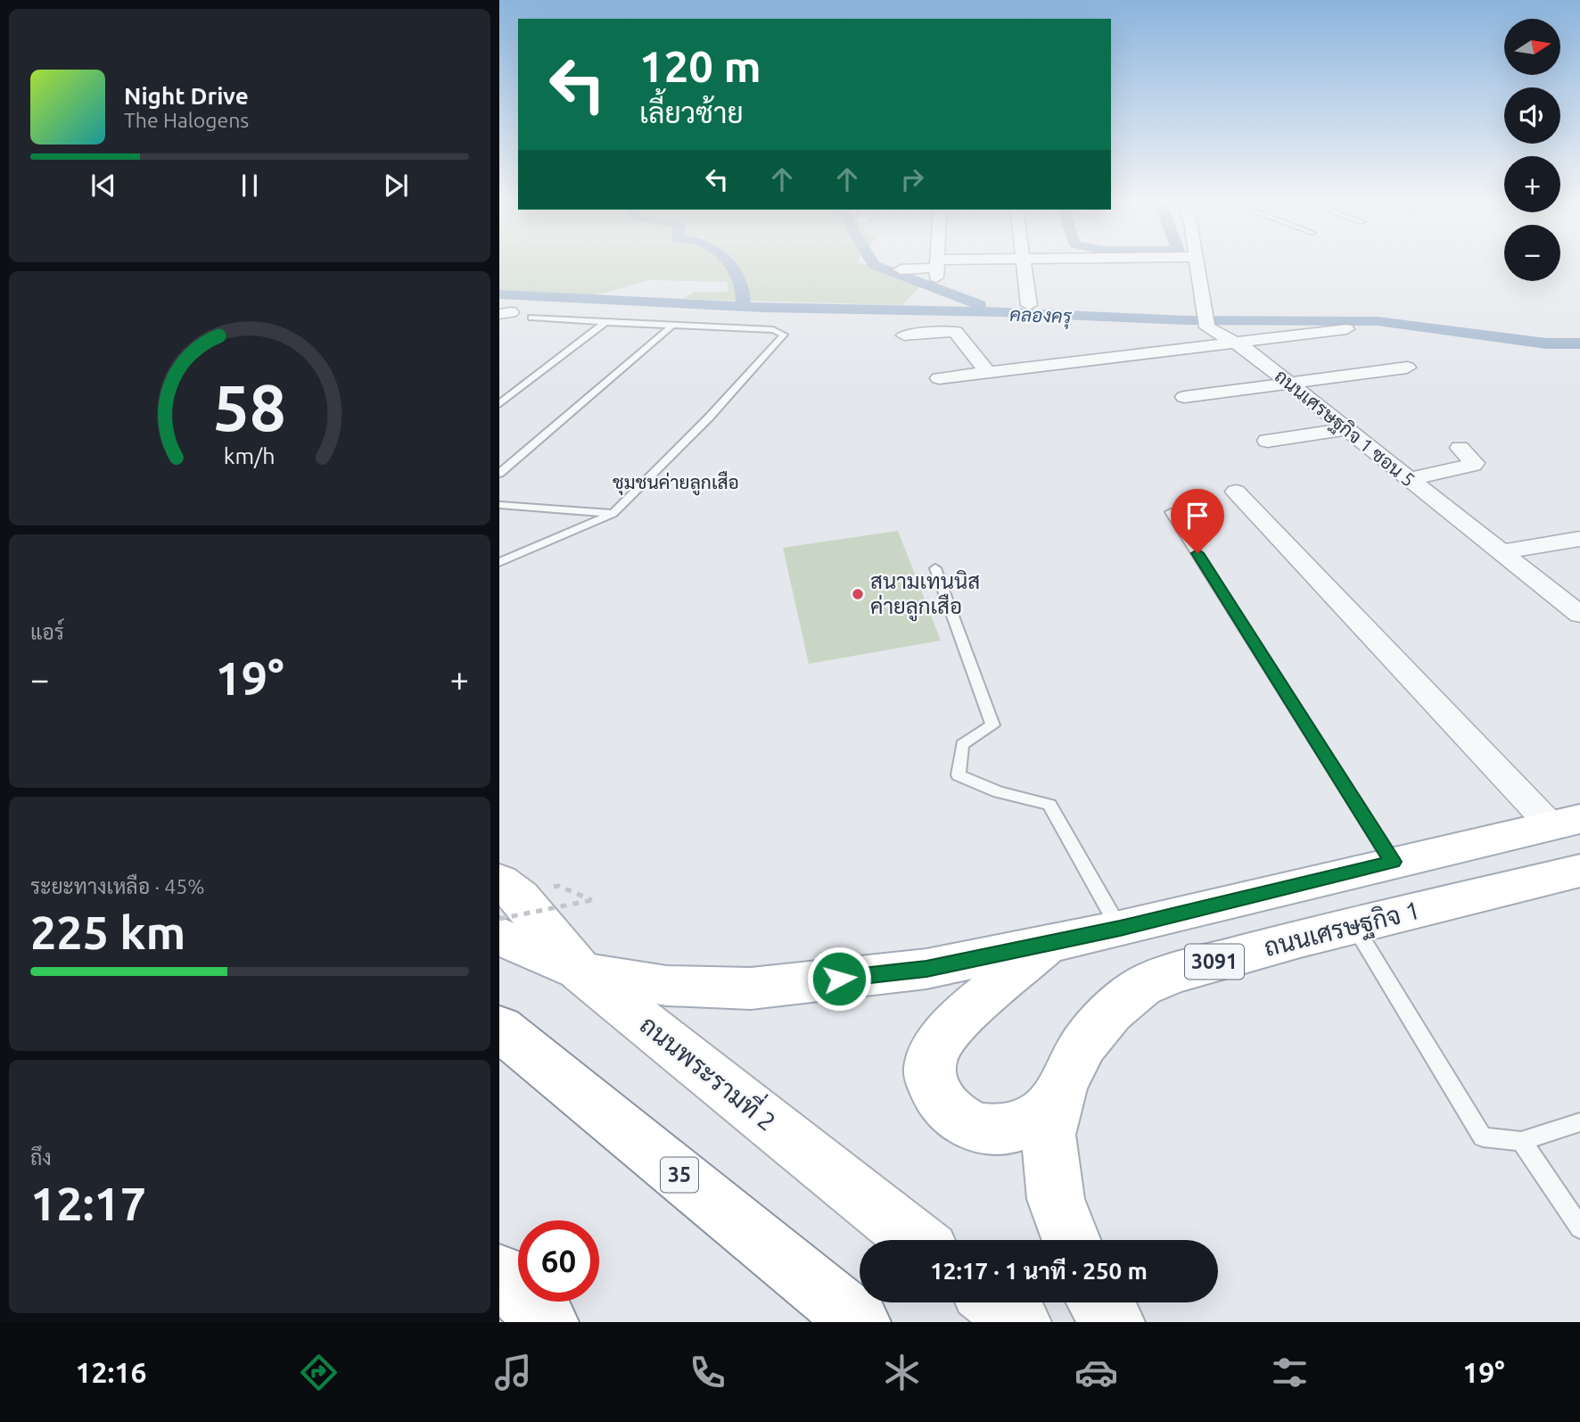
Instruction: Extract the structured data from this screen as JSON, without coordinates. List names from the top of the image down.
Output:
{
  "streets": {
    "main road": [
      "ถนนเศรษฐกิจ 1",
      "3091",
      "ถนนพระรามที่ 2",
      "35"
    ],
    "street": ["ถนนเศรษฐกิจ 1 ซอน 5"]
  },
  "crossings": [
    ["3091", "ถนนพระรามที่ 2"]
  ],
  "districts": ["ชุมชนค่ายลูกเสือ"],
  "water": ["คลองครุ"],
  "places": ["สนามเทนนิส ค่ายลูกเสือ"],
  "north": "right",
  "page": {
    "map_buttons": ["+", "−"],
    "turn": ["120 m", "เลี้ยวซ้าย"],
    "song": ["Night Drive", "The Halogens"],
    "tile": [
      "แอร์",
      ["ระยะทางเหลือ · 45%", "225 km"],
      ["ถึง", "12:17"]
    ],
    "heat": ["−", "19°", "+"],
    "limit": "60",
    "trip": "12:17 · 1 นาที · 250 m",
    "tabs": ["12:16", "19°"],
    "gauge": ["58", "km/h"]
  }
}
